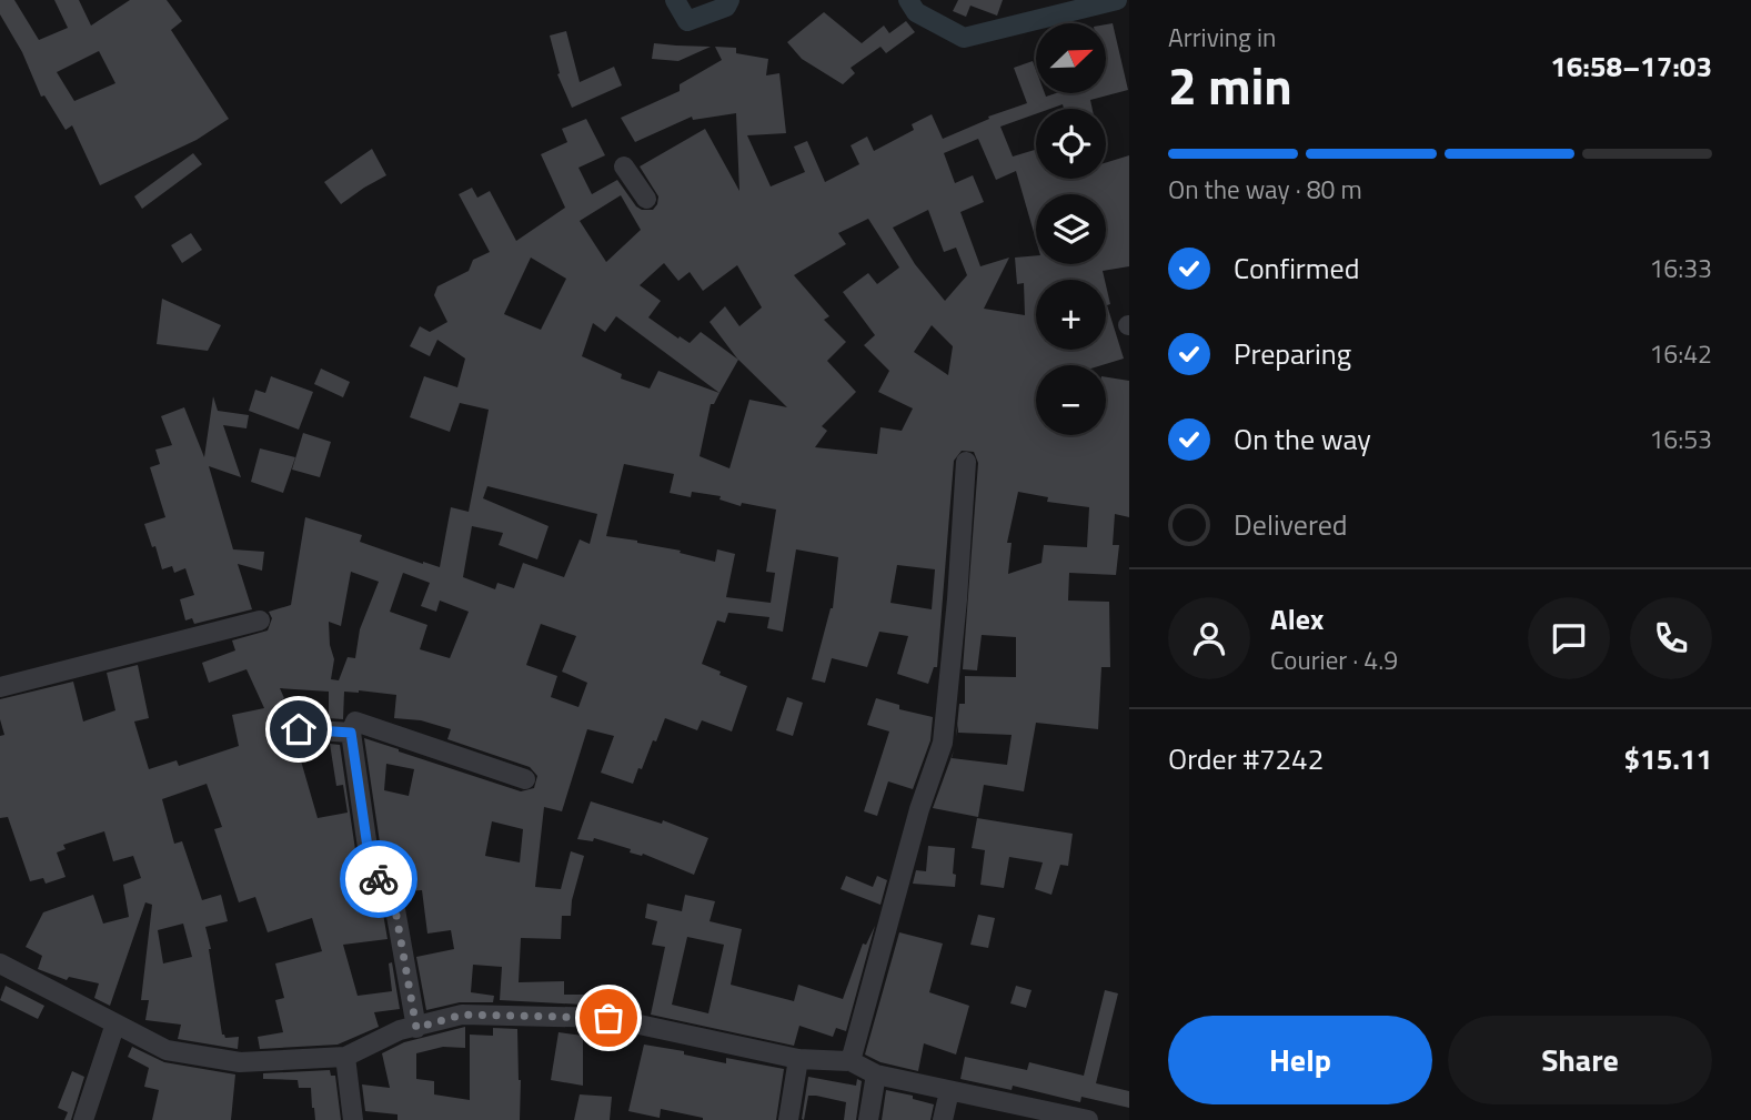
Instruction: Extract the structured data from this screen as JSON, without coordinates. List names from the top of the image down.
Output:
{
  "north": "top right",
  "page": {
    "heading": ["2 min", "Arriving in", "16:58–17:03"],
    "panel": [
      "Alex",
      "Courier · 4.9",
      "Order #7242",
      "$15.11"
    ],
    "map_buttons": ["+", "−"],
    "bar": "On the way · 80 m",
    "list": [
      ["Confirmed", "16:33"],
      ["Preparing", "16:42"],
      ["On the way", "16:53"],
      "Delivered"
    ],
    "buttons": ["Help", "Share"]
  }
}
